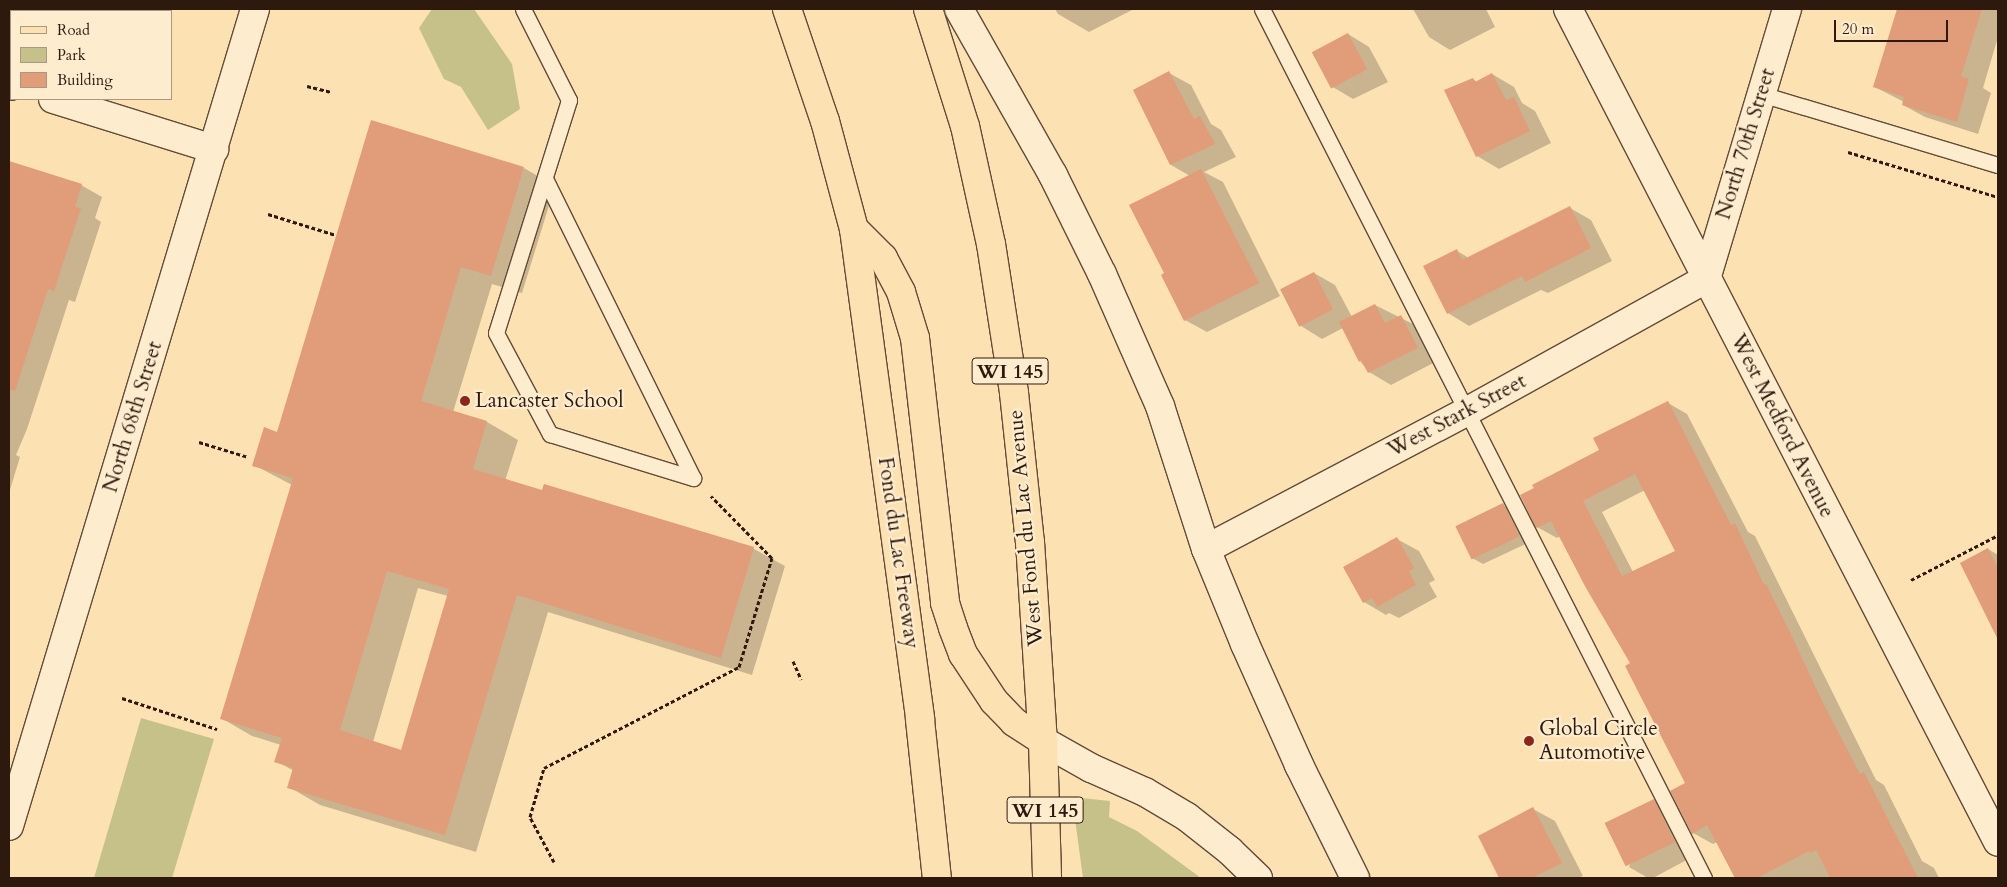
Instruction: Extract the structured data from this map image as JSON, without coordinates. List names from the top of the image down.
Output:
{
  "streets": {
    "main road": ["WI 145", "West Fond du Lac Avenue", "Fond du Lac Freeway"],
    "street": [
      "North 70th Street",
      "West Stark Street",
      "North 68th Street",
      "West Medford Avenue"
    ]
  },
  "crossings": [
    ["North 70th Street", "West Stark Street"],
    ["North 70th Street", "West Medford Avenue"],
    ["WI 145", "West Fond du Lac Avenue"],
    ["West Stark Street", "West Medford Avenue"]
  ],
  "places": ["Lancaster School", "Global Circle Automotive"],
  "legend": ["Road", "Park", "Building"],
  "scale_bar": "20 m"
}
